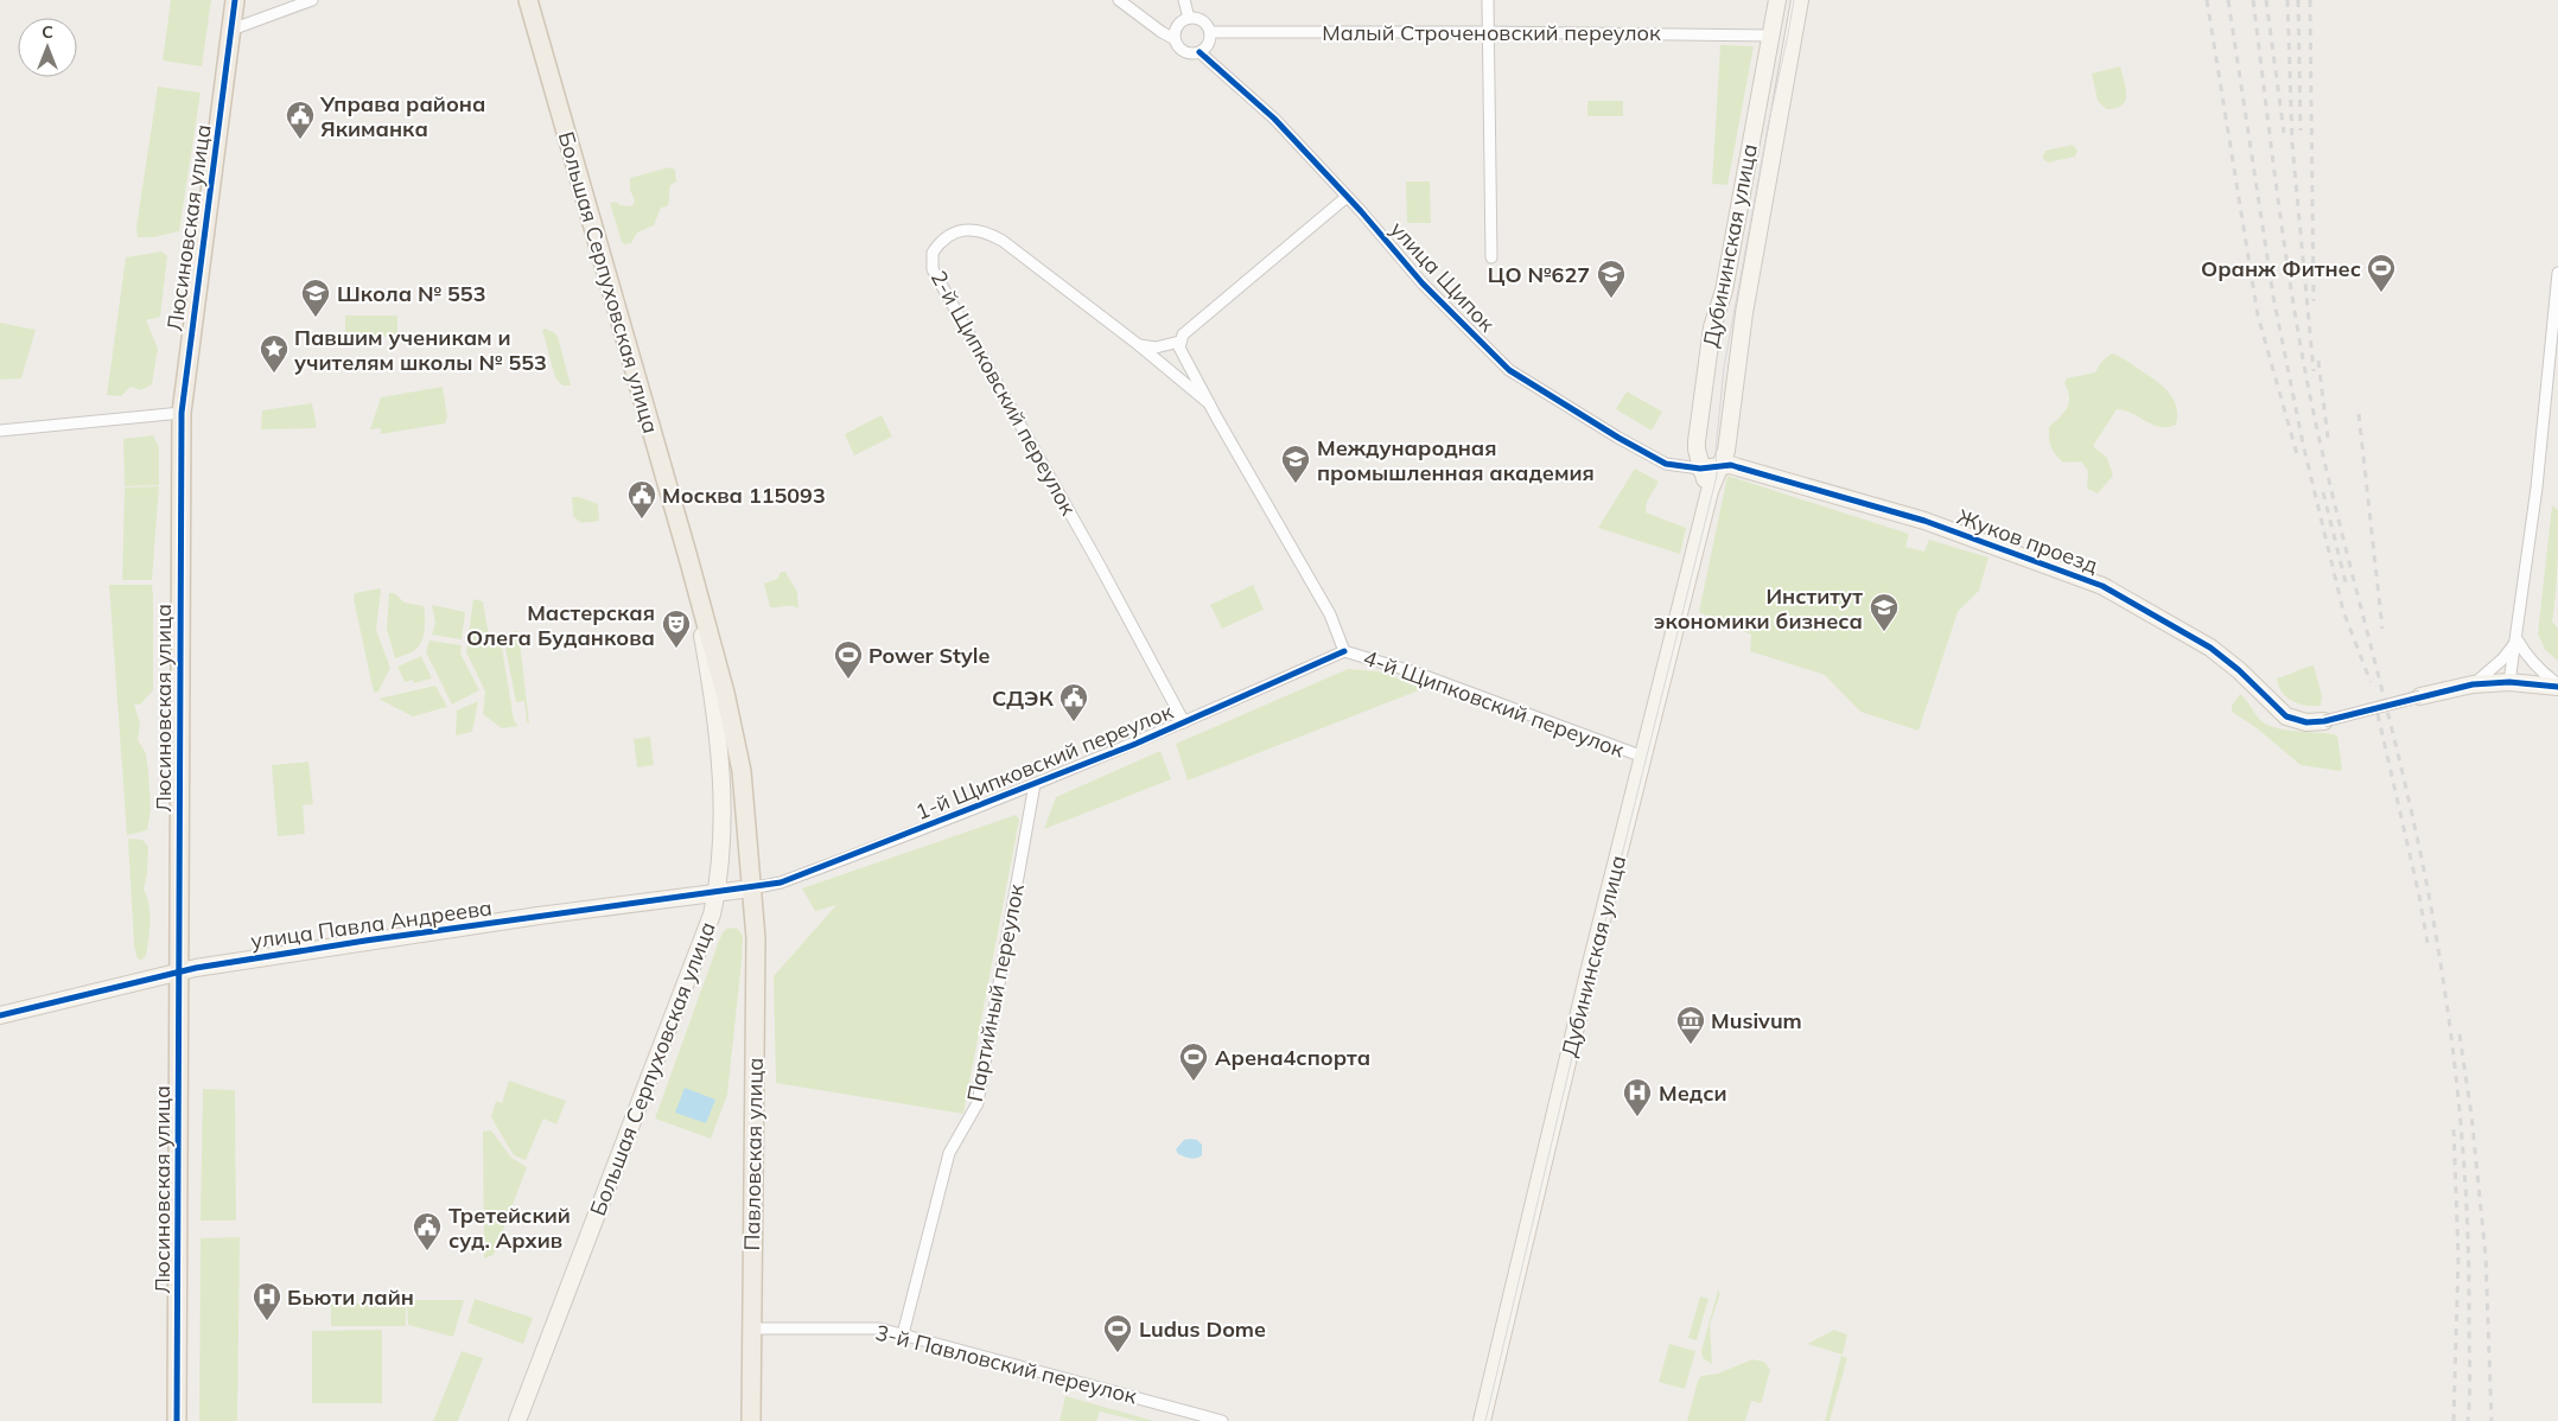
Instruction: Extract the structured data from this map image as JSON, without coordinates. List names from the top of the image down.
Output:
{
  "streets": {
    "main road": ["Люсиновская улица", "Большая Серпуховская улица", "Павловская улица"],
    "street": [
      "Малый Строченовский переулок",
      "Дубининская улица",
      "улица Щипок",
      "2-й Щипковский переулок",
      "Жуков проезд",
      "4-й Щипковский переулок",
      "1-й Щипковский переулок",
      "улица Павла Андреева",
      "Партийный переулок",
      "3-й Павловский переулок"
    ]
  },
  "crossings": [
    ["Малый Строченовский переулок", "Дубининская улица"],
    ["Малый Строченовский переулок", "улица Щипок"],
    ["Люсиновская улица", "улица Павла Андреева"],
    ["Дубининская улица", "улица Щипок"],
    ["Дубининская улица", "Жуков проезд"],
    ["Дубининская улица", "4-й Щипковский переулок"],
    ["Большая Серпуховская улица", "1-й Щипковский переулок"],
    ["Большая Серпуховская улица", "улица Павла Андреева"],
    ["Большая Серпуховская улица", "Павловская улица"],
    ["2-й Щипковский переулок", "1-й Щипковский переулок"],
    ["4-й Щипковский переулок", "1-й Щипковский переулок"],
    ["1-й Щипковский переулок", "улица Павла Андреева"],
    ["1-й Щипковский переулок", "Партийный переулок"],
    ["1-й Щипковский переулок", "Павловская улица"],
    ["улица Павла Андреева", "Павловская улица"],
    ["Партийный переулок", "3-й Павловский переулок"],
    ["Павловская улица", "3-й Павловский переулок"]
  ],
  "places": {
    "public building": [
      "Управа района Якиманка",
      "Москва 115093",
      "СДЭК",
      "Третейский суд. Архив"
    ],
    "sports": [
      "Оранж Фитнес",
      "Power Style",
      "Арена4спорта",
      "Ludus Dome"
    ],
    "school or university": [
      "ЦО №627",
      "Школа № 553",
      "Международная промышленная академия",
      "Институт экономики бизнеса"
    ],
    "place": ["Павшим ученикам и учителям школы № 553"],
    "theatre": ["Мастерская Олега Буданкова"],
    "museum": ["Musivum"],
    "hospital": ["Медси", "Бьюти лайн"]
  },
  "north": "top"
}
